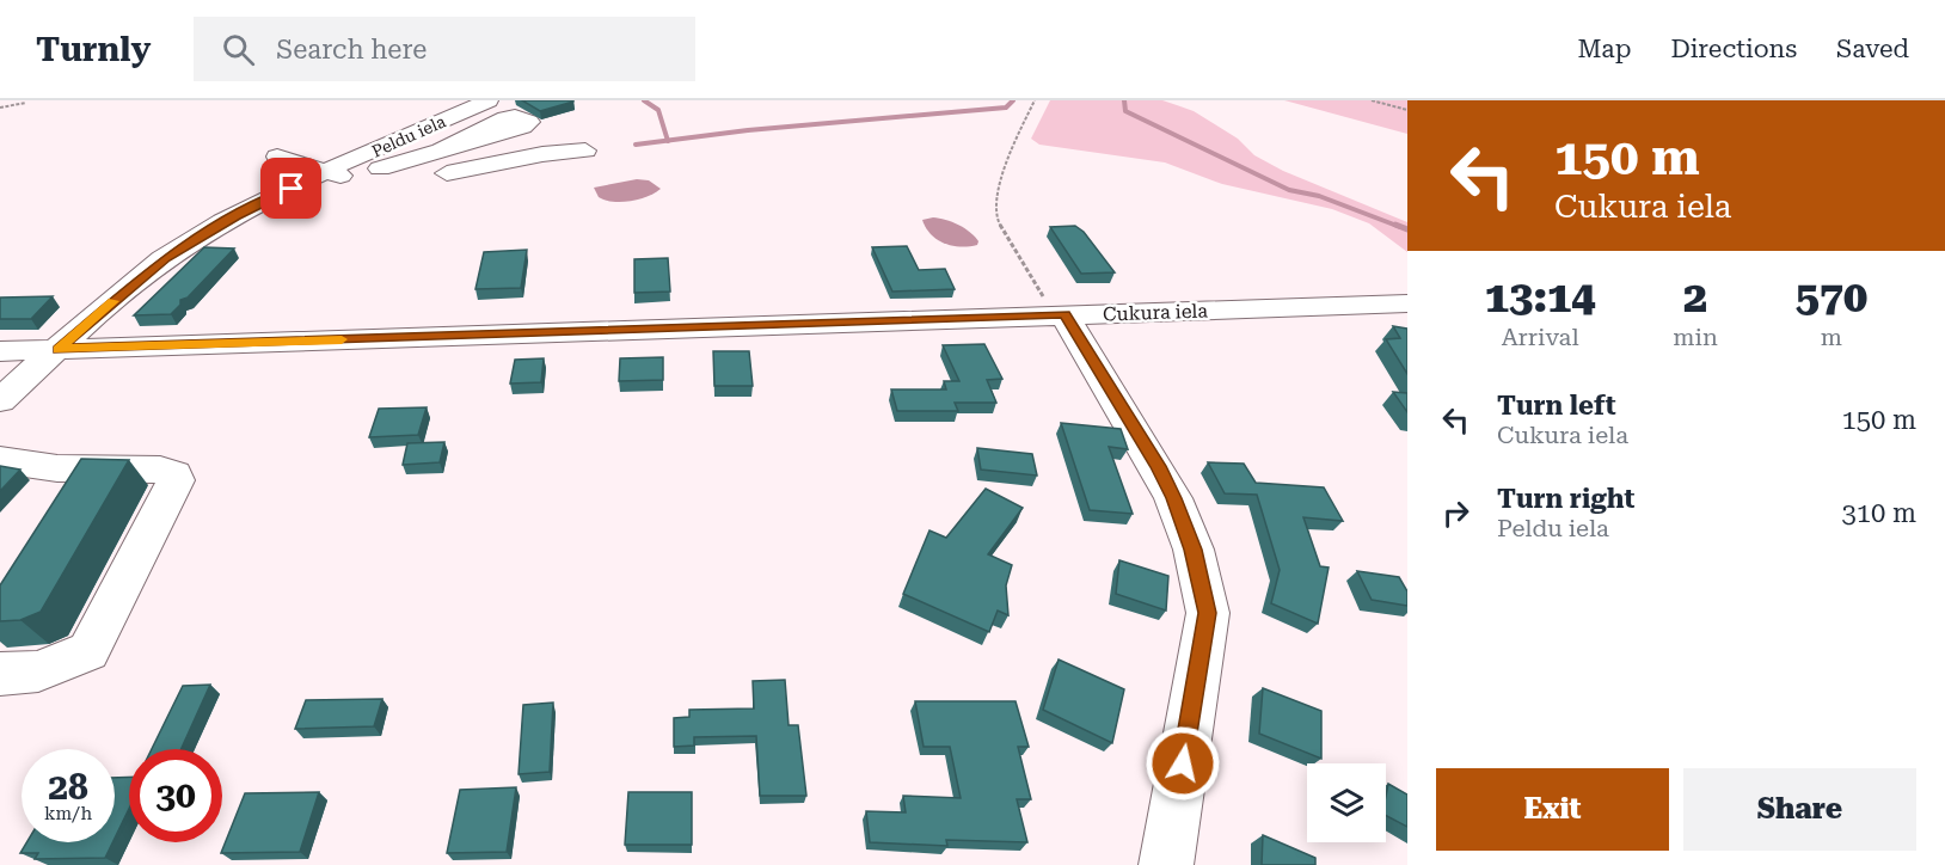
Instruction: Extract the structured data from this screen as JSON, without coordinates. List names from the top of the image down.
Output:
{
  "streets": {
    "street": ["Peldu iela", "Cukura iela"]
  },
  "crossings": [
    ["Peldu iela", "Cukura iela"]
  ],
  "page": {
    "header": "Turnly",
    "search": "Search here",
    "nav": ["Map", "Directions", "Saved"],
    "turn": ["150 m", "Cukura iela"],
    "eta": [
      "13:14",
      "Arrival",
      "2",
      "min",
      "570",
      "m"
    ],
    "list": [
      {
        "name": "Turn left",
        "note": "Cukura iela",
        "value": "150 m"
      },
      {
        "name": "Turn right",
        "note": "Peldu iela",
        "value": "310 m"
      }
    ],
    "speed": "28 km/h",
    "limit": "30",
    "buttons": ["Exit", "Share"]
  }
}
